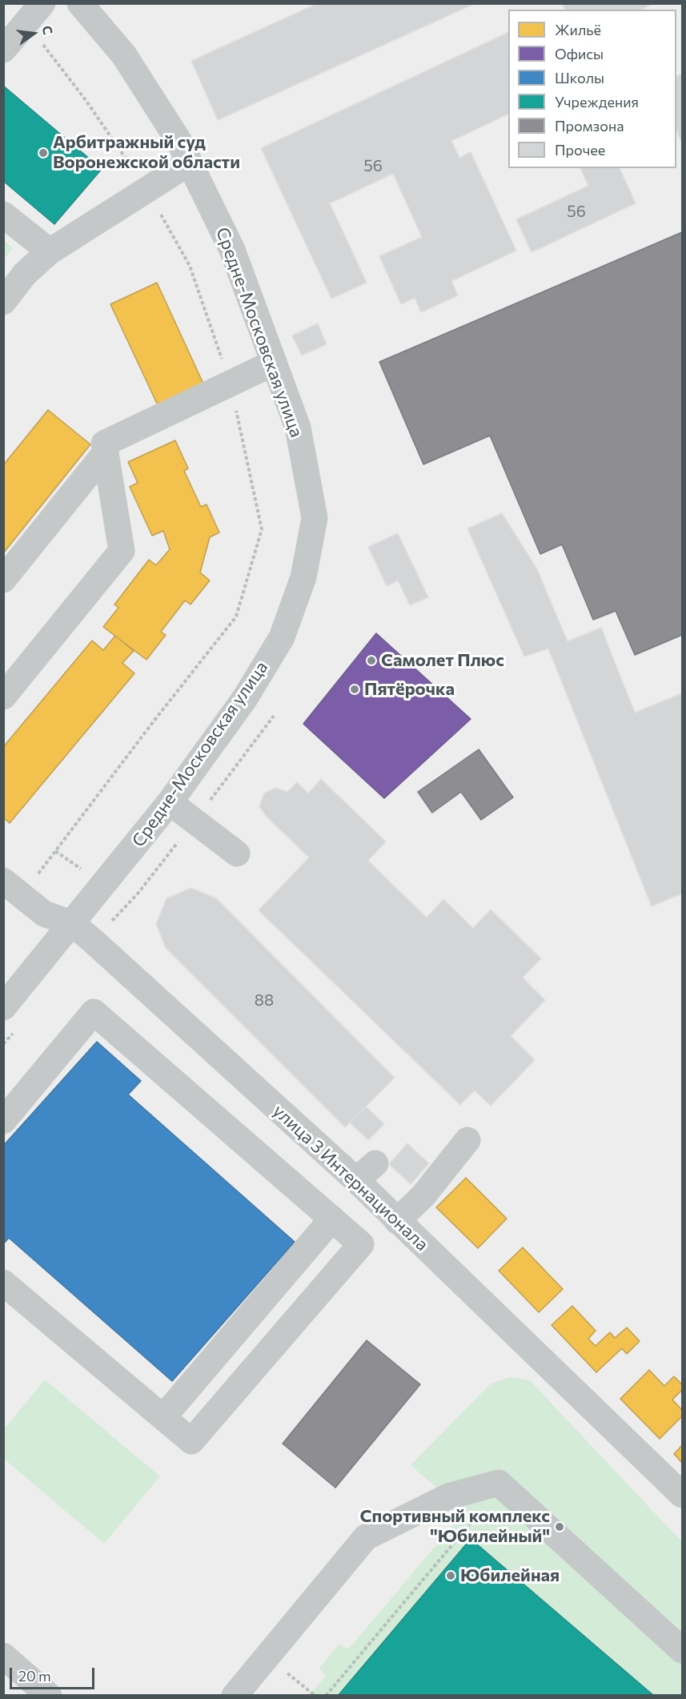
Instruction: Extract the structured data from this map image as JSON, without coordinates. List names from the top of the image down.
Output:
{
  "streets": {
    "street": ["Средне-Московская улица", "улица 3 Интернационала"]
  },
  "crossings": [
    ["Средне-Московская улица", "улица 3 Интернационала"]
  ],
  "places": [
    "Арбитражный суд Воронежской области",
    "Самолет Плюс",
    "Пятёрочка",
    "Спортивный комплекс \"Юбилейный\"",
    "Юбилейная"
  ],
  "house_numbers": ["56", "56", "88"],
  "legend": [
    "Жильё",
    "Офисы",
    "Школы",
    "Учреждения",
    "Промзона",
    "Прочее"
  ],
  "scale_bar": "20 m",
  "north": "right"
}
